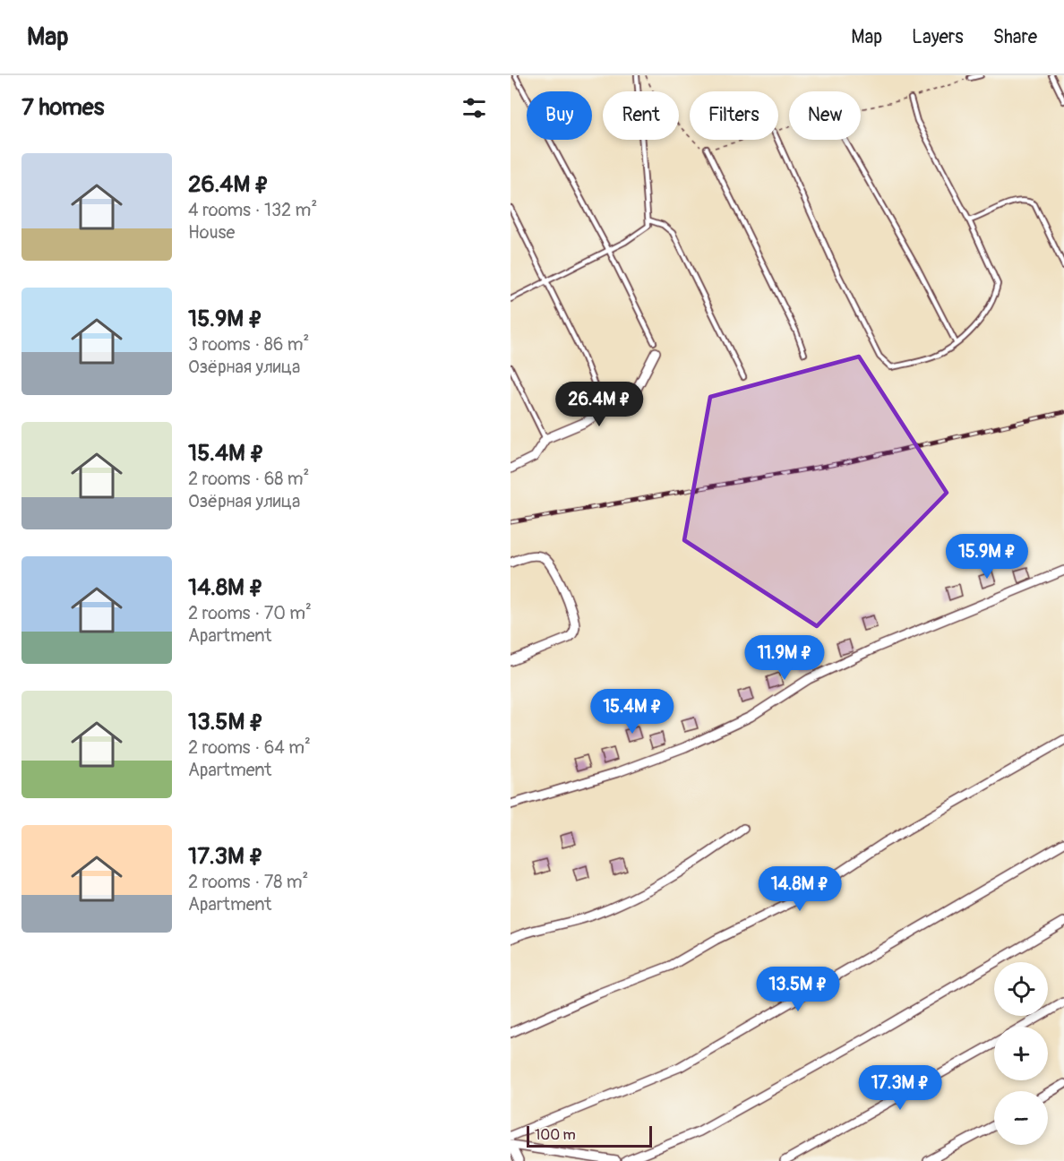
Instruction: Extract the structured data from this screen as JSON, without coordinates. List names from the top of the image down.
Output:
{
  "scale_bar": "100 m",
  "page": {
    "header": "Map",
    "nav": ["Map", "Layers", "Share"],
    "heading": "7 homes",
    "chip": [
      "Buy",
      "Rent",
      "Filters",
      "New"
    ],
    "list": [
      {
        "name": "26.4M ₽",
        "note": "4 rooms · 132 m² · House"
      },
      {
        "name": "15.9M ₽",
        "note": "3 rooms · 86 m² · Озёрная улица"
      },
      {
        "name": "15.4M ₽",
        "note": "2 rooms · 68 m² · Озёрная улица"
      },
      {
        "name": "14.8M ₽",
        "note": "2 rooms · 70 m² · Apartment"
      },
      {
        "name": "13.5M ₽",
        "note": "2 rooms · 64 m² · Apartment"
      },
      {
        "name": "17.3M ₽",
        "note": "2 rooms · 78 m² · Apartment"
      }
    ],
    "price": [
      "26.4M ₽",
      "15.9M ₽",
      "11.9M ₽",
      "15.4M ₽",
      "14.8M ₽",
      "13.5M ₽",
      "17.3M ₽"
    ],
    "map_buttons": ["+", "−"],
    "scale": "100 m"
  }
}
